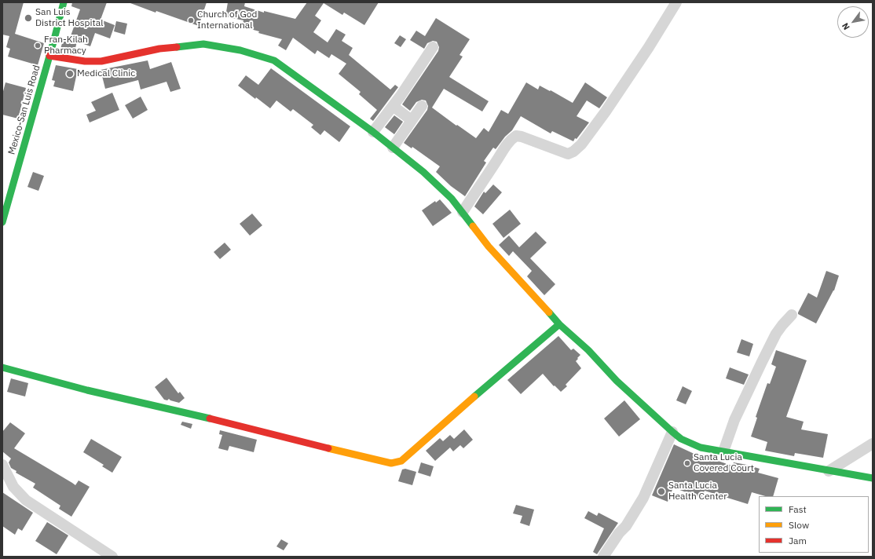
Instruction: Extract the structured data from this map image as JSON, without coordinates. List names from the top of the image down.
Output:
{
  "streets": {
    "street": ["Mexico-San Luis Road"]
  },
  "places": [
    "San Luis District Hospital",
    "Church of God International",
    "Fran-Kilah Pharmacy",
    "Medical Clinic",
    "Santa Lucia Covered Court",
    "Santa Lucia Health Center"
  ],
  "legend": ["Fast", "Slow", "Jam"],
  "north": "bottom left"
}
